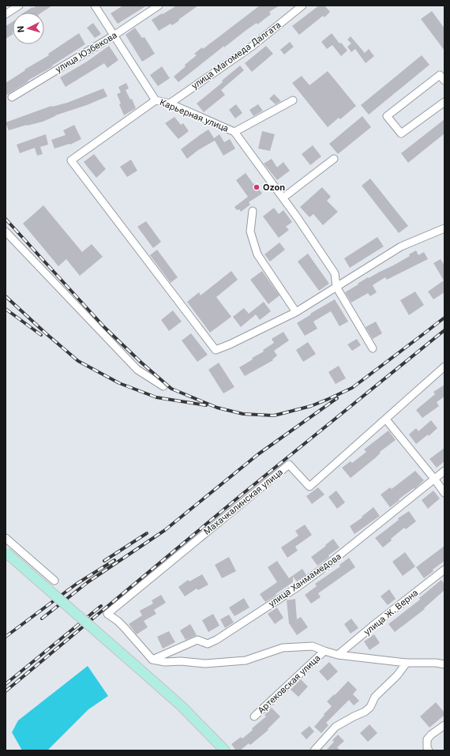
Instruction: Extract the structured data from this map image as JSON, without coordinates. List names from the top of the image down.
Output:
{
  "streets": {
    "street": [
      "улица Юзбекова",
      "улица Магомеда Далгата",
      "Карьерная улица",
      "Махачкалинская улица",
      "улица Ханмамедова",
      "улица Ж. Верна",
      "Артековская улица"
    ]
  },
  "crossings": [
    ["улица Юзбекова", "Карьерная улица"],
    ["улица Магомеда Далгата", "Карьерная улица"],
    ["Махачкалинская улица", "улица Ханмамедова"]
  ],
  "places": ["Ozon"],
  "north": "left"
}
